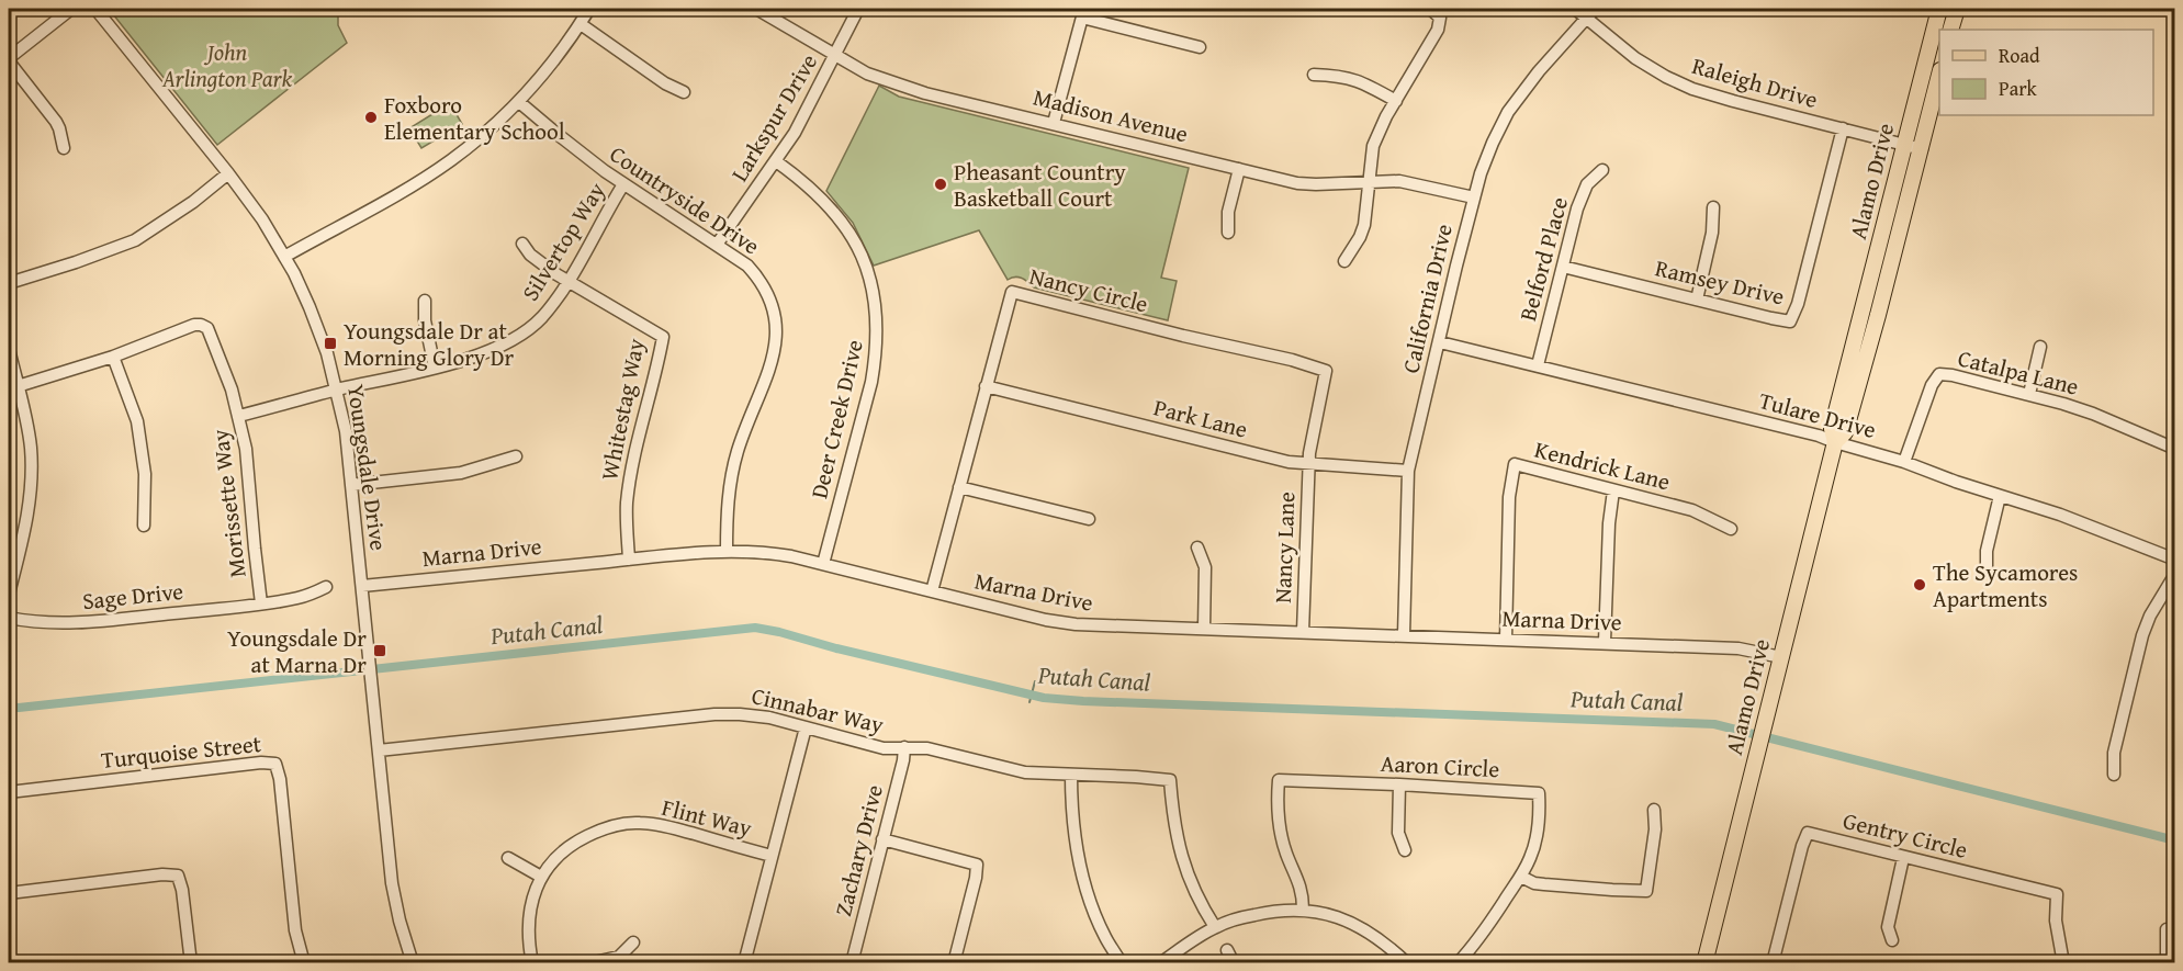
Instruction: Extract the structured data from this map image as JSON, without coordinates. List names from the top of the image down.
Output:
{
  "streets": {
    "main road": ["Alamo Drive"],
    "street": [
      "Raleigh Drive",
      "Madison Avenue",
      "Larkspur Drive",
      "Countryside Drive",
      "Silvertop Way",
      "Belford Place",
      "Ramsey Drive",
      "Nancy Circle",
      "California Drive",
      "Catalpa Lane",
      "Whitestag Way",
      "Tulare Drive",
      "Park Lane",
      "Deer Creek Drive",
      "Kendrick Lane",
      "Youngsdale Drive",
      "Morissette Way",
      "Nancy Lane",
      "Marna Drive",
      "Sage Drive",
      "Cinnabar Way",
      "Turquoise Street",
      "Aaron Circle",
      "Flint Way",
      "Gentry Circle",
      "Zachary Drive"
    ]
  },
  "crossings": [
    ["Raleigh Drive", "Alamo Drive"],
    ["Raleigh Drive", "Ramsey Drive"],
    ["Raleigh Drive", "California Drive"],
    ["Madison Avenue", "Larkspur Drive"],
    ["Madison Avenue", "California Drive"],
    ["Larkspur Drive", "Countryside Drive"],
    ["Larkspur Drive", "Deer Creek Drive"],
    ["Alamo Drive", "Tulare Drive"],
    ["Alamo Drive", "Marna Drive"],
    ["Countryside Drive", "Silvertop Way"],
    ["Countryside Drive", "Marna Drive"],
    ["Silvertop Way", "Whitestag Way"],
    ["Silvertop Way", "Youngsdale Drive"],
    ["Silvertop Way", "Morissette Way"],
    ["Belford Place", "Ramsey Drive"],
    ["Belford Place", "Tulare Drive"],
    ["Nancy Circle", "Park Lane"],
    ["Nancy Circle", "Nancy Lane"],
    ["Nancy Circle", "Marna Drive"],
    ["California Drive", "Tulare Drive"],
    ["California Drive", "Park Lane"],
    ["California Drive", "Marna Drive"],
    ["Catalpa Lane", "Tulare Drive"],
    ["Whitestag Way", "Marna Drive"],
    ["Park Lane", "Nancy Lane"],
    ["Deer Creek Drive", "Marna Drive"],
    ["Kendrick Lane", "Marna Drive"],
    ["Youngsdale Drive", "Marna Drive"],
    ["Youngsdale Drive", "Cinnabar Way"],
    ["Morissette Way", "Sage Drive"],
    ["Nancy Lane", "Marna Drive"],
    ["Cinnabar Way", "Zachary Drive"]
  ],
  "water": ["Putah Canal"],
  "parks": ["John Arlington Park"],
  "places": {
    "other": ["Foxboro Elementary School", "Pheasant Country Basketball Court", "The Sycamores Apartments"],
    "transit": ["Youngsdale Dr at Morning Glory Dr", "Youngsdale Dr at Marna Dr"]
  },
  "legend": ["Road", "Park"]
}
